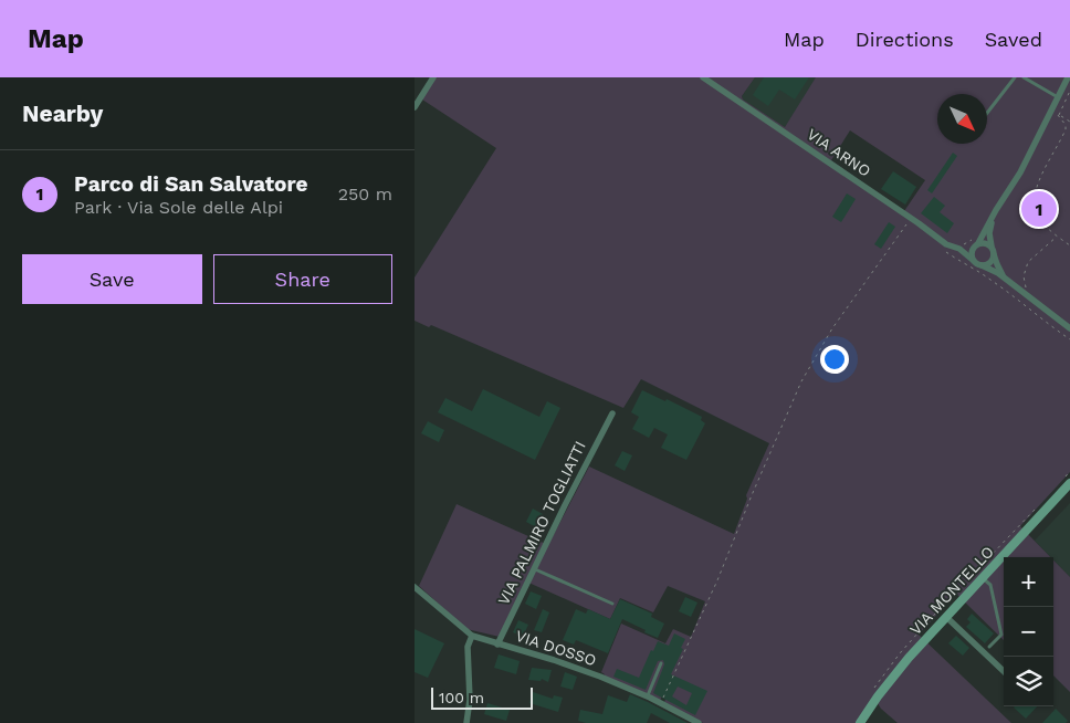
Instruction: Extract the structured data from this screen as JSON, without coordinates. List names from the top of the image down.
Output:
{
  "streets": {
    "street": [
      "VIA ARNO",
      "VIA PALMIRO TOGLIATTI",
      "VIA MONTELLO",
      "VIA DOSSO"
    ]
  },
  "crossings": [
    ["VIA PALMIRO TOGLIATTI", "VIA DOSSO"]
  ],
  "scale_bar": "100 m",
  "north": "bottom right",
  "page": {
    "header": "Map",
    "nav": ["Map", "Directions", "Saved"],
    "heading": "Nearby",
    "list": [
      {
        "mark": "1",
        "name": "Parco di San Salvatore",
        "note": "Park · Via Sole delle Alpi",
        "value": "250 m"
      }
    ],
    "pins": "1",
    "buttons": ["Save", "Share"],
    "map_buttons": ["+", "−"],
    "scale": "100 m"
  }
}
